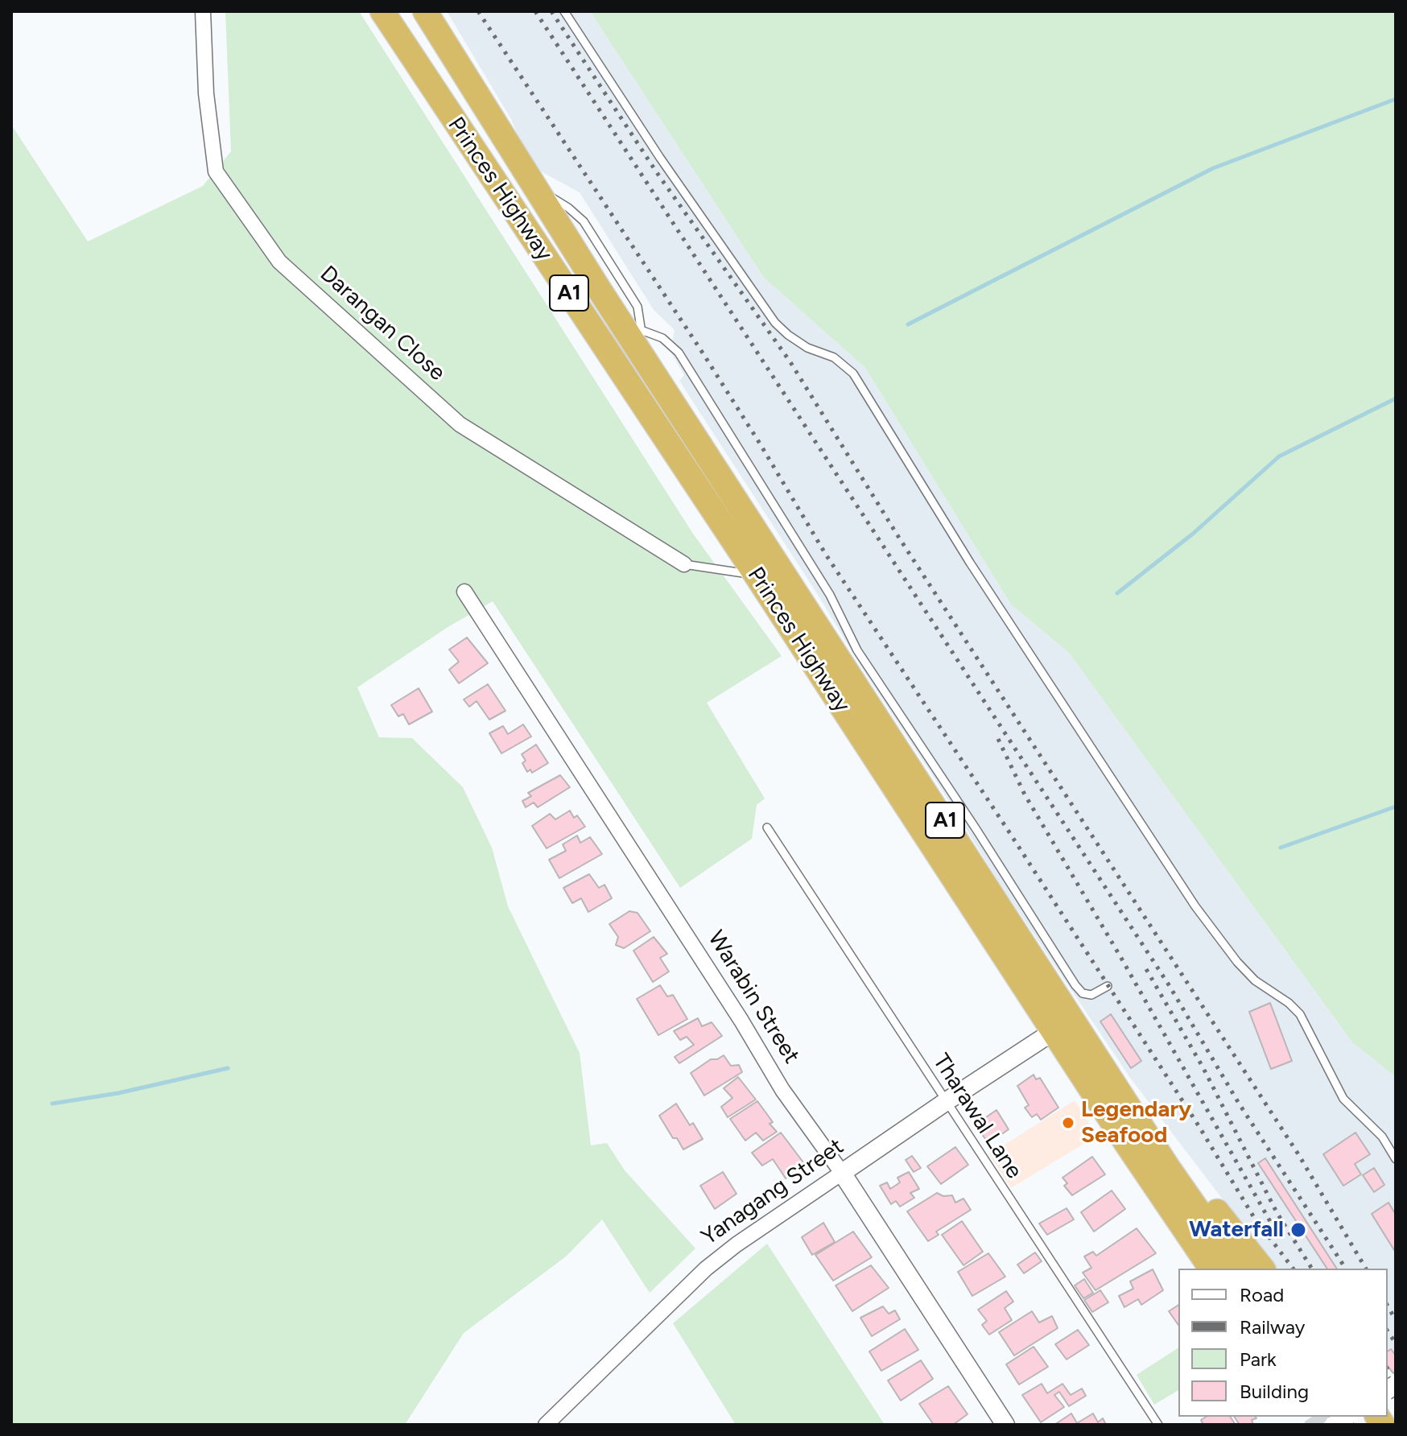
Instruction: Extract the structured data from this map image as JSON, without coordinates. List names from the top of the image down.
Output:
{
  "streets": {
    "highway": ["Princes Highway", "A1"],
    "street": ["Darangan Close", "Warabin Street", "Yanagang Street"],
    "lane": ["Tharawal Lane"]
  },
  "crossings": [
    ["Princes Highway", "Yanagang Street"],
    ["Warabin Street", "Yanagang Street"],
    ["Tharawal Lane", "Yanagang Street"]
  ],
  "places": ["Legendary Seafood", "Waterfall"],
  "legend": [
    "Road",
    "Railway",
    "Park",
    "Building"
  ]
}
